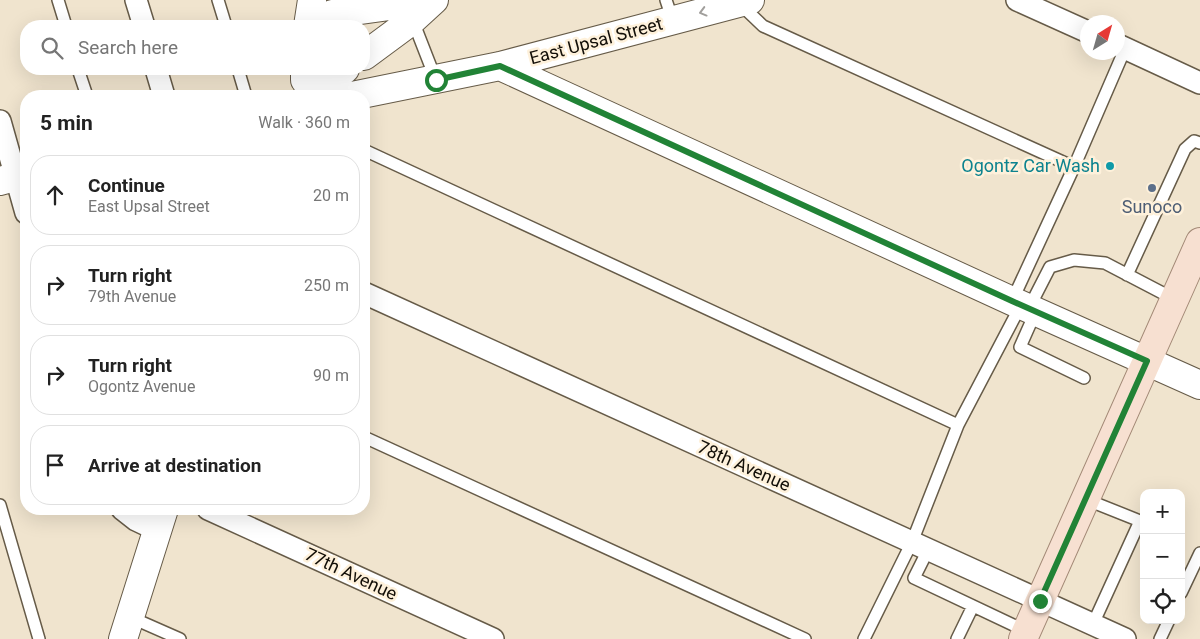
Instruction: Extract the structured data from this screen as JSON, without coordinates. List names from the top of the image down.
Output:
{
  "streets": {
    "street": ["East Upsal Street", "78th Avenue", "77th Avenue"]
  },
  "places": ["Ogontz Car Wash", "Sunoco"],
  "north": "top right",
  "page": {
    "search": "Search here",
    "heading": ["5 min", "Walk · 360 m"],
    "list": [
      ["Continue", "East Upsal Street", "20 m"],
      ["Turn right", "79th Avenue", "250 m"],
      ["Turn right", "Ogontz Avenue", "90 m"],
      "Arrive at destination"
    ],
    "map_buttons": ["+", "−"]
  }
}
